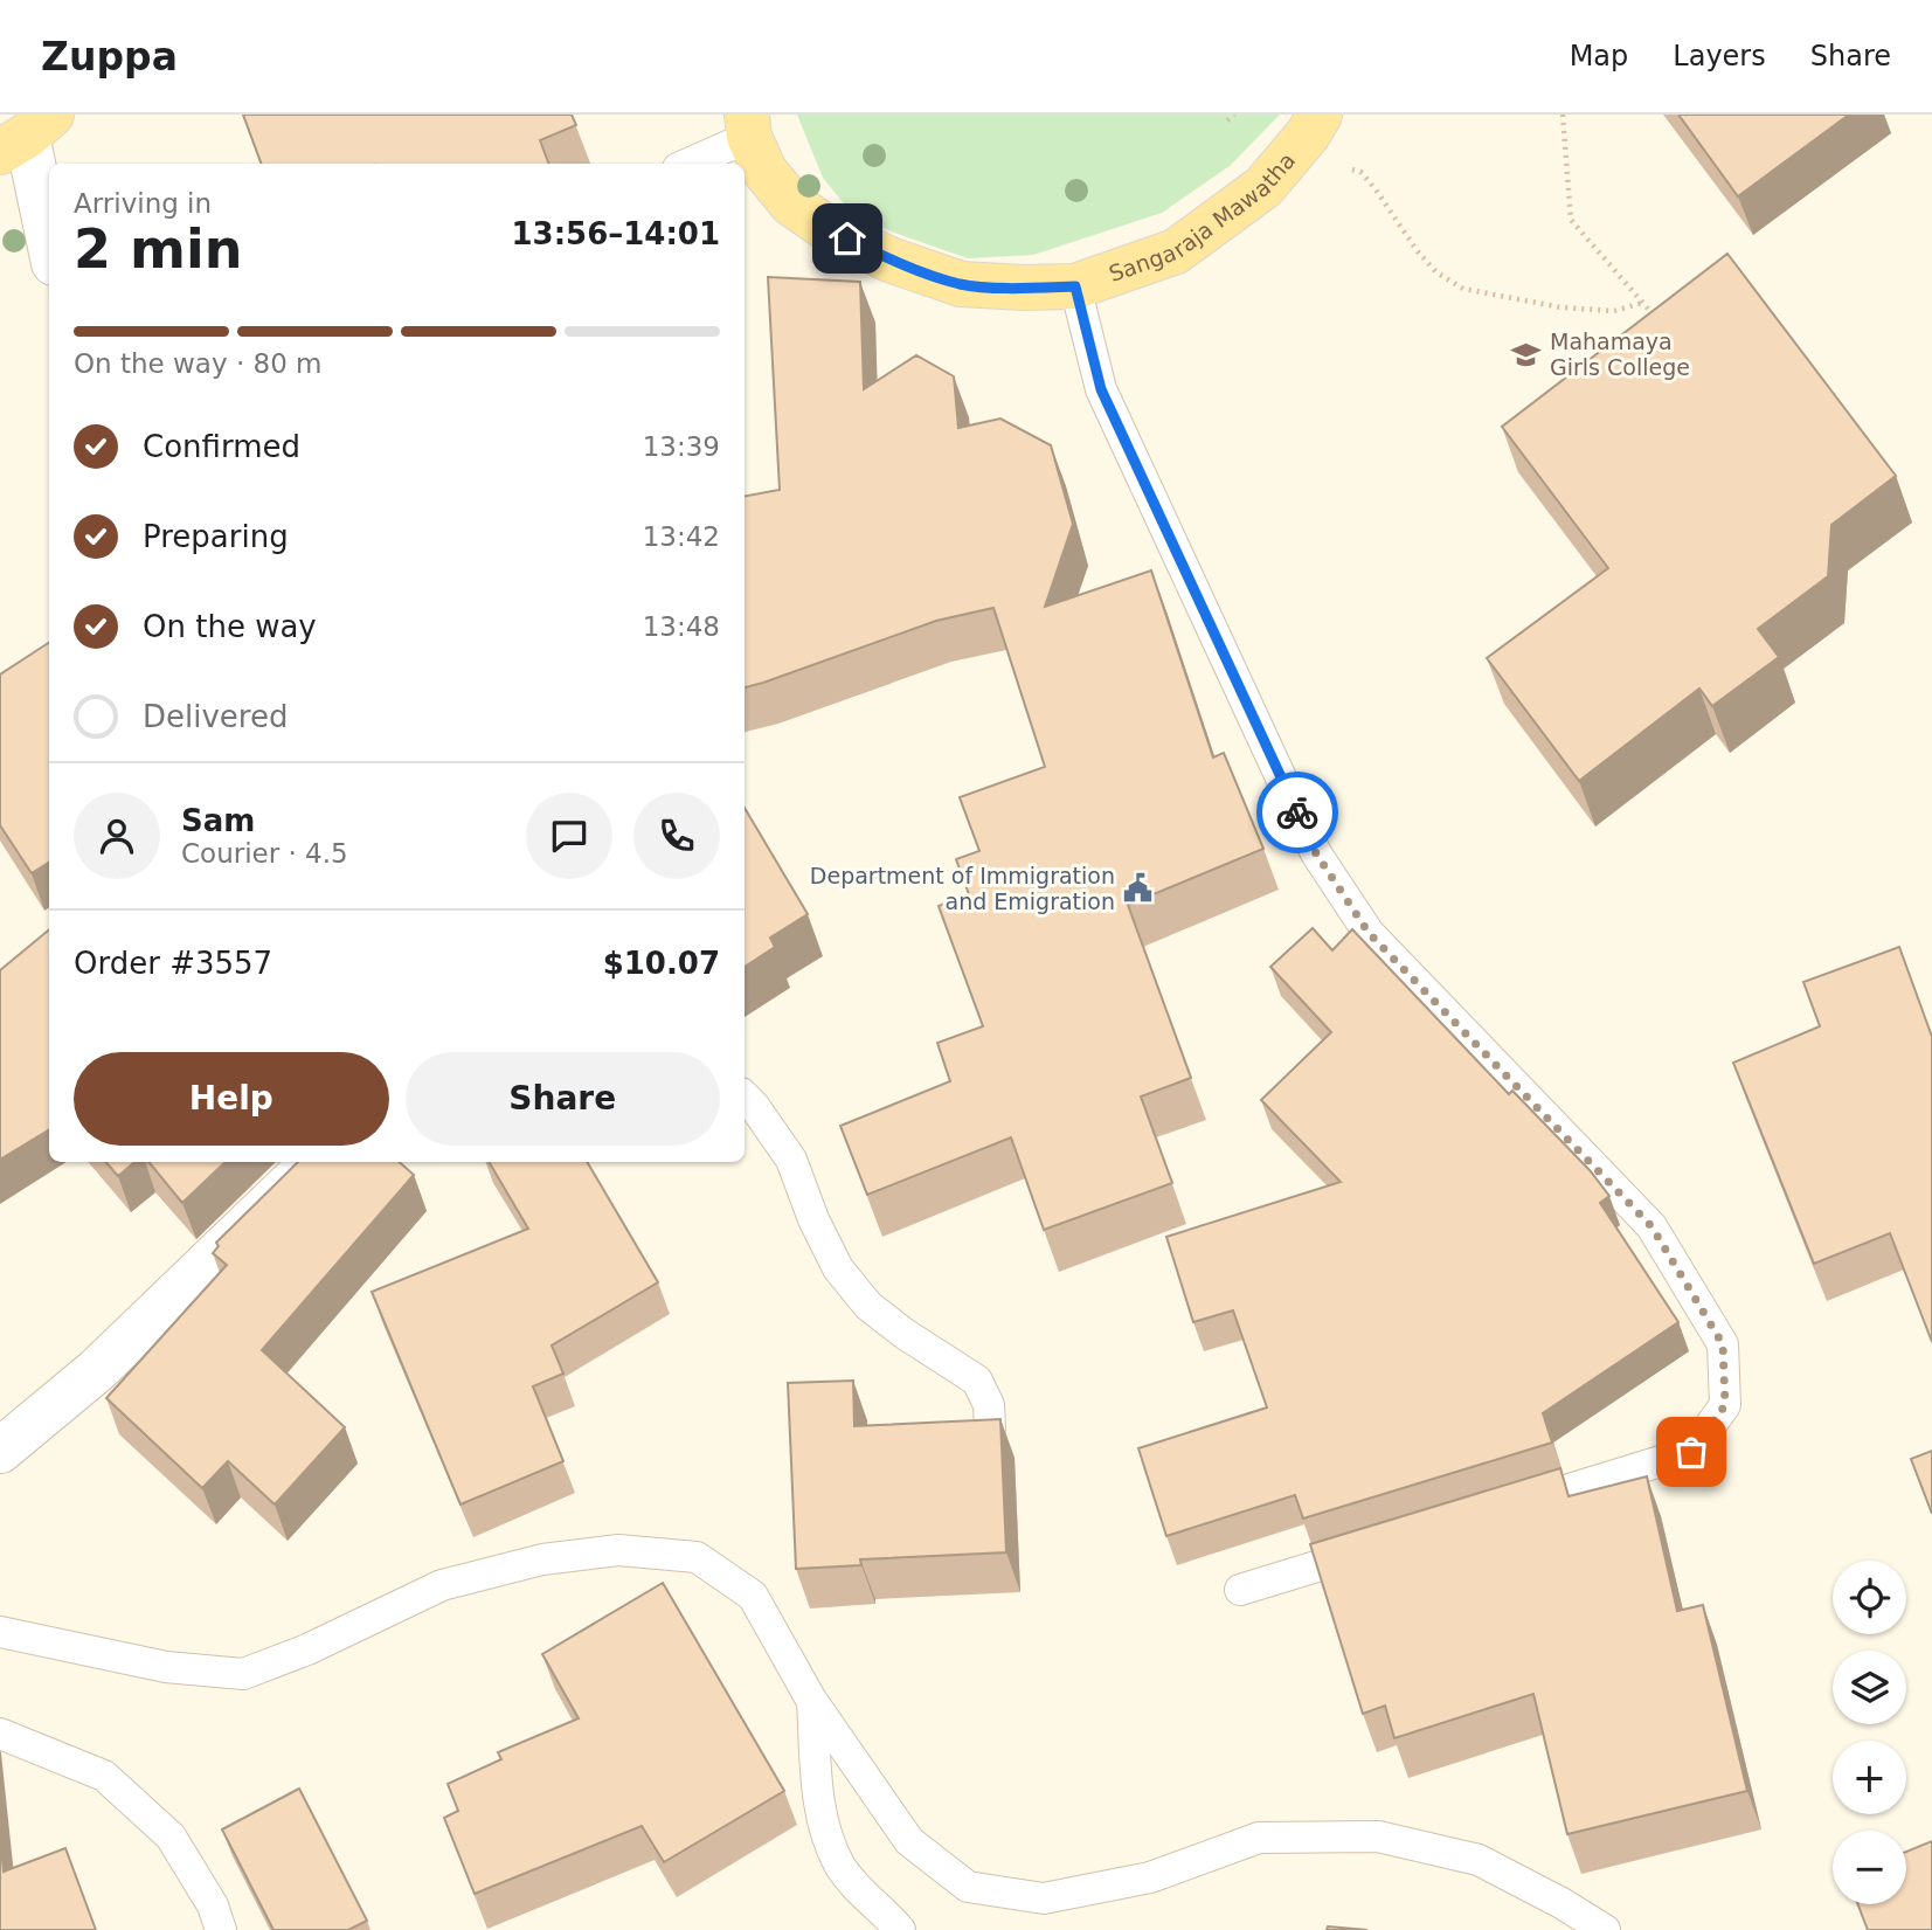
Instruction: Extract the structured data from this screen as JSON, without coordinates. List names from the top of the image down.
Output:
{
  "streets": {
    "main road": ["Sangaraja Mawatha"]
  },
  "places": {
    "school or university": ["Mahamaya Girls College"],
    "public building": ["Department of Immigration and Emigration"]
  },
  "page": {
    "header": "Zuppa",
    "nav": ["Map", "Layers", "Share"],
    "heading": ["2 min", "Arriving in", "13:56–14:01"],
    "panel": [
      "Sam",
      "Courier · 4.5",
      "Order #3557",
      "$10.07"
    ],
    "bar": "On the way · 80 m",
    "list": [
      ["Confirmed", "13:39"],
      ["Preparing", "13:42"],
      ["On the way", "13:48"],
      "Delivered"
    ],
    "buttons": ["Help", "Share"],
    "map_buttons": ["+", "−"]
  }
}
